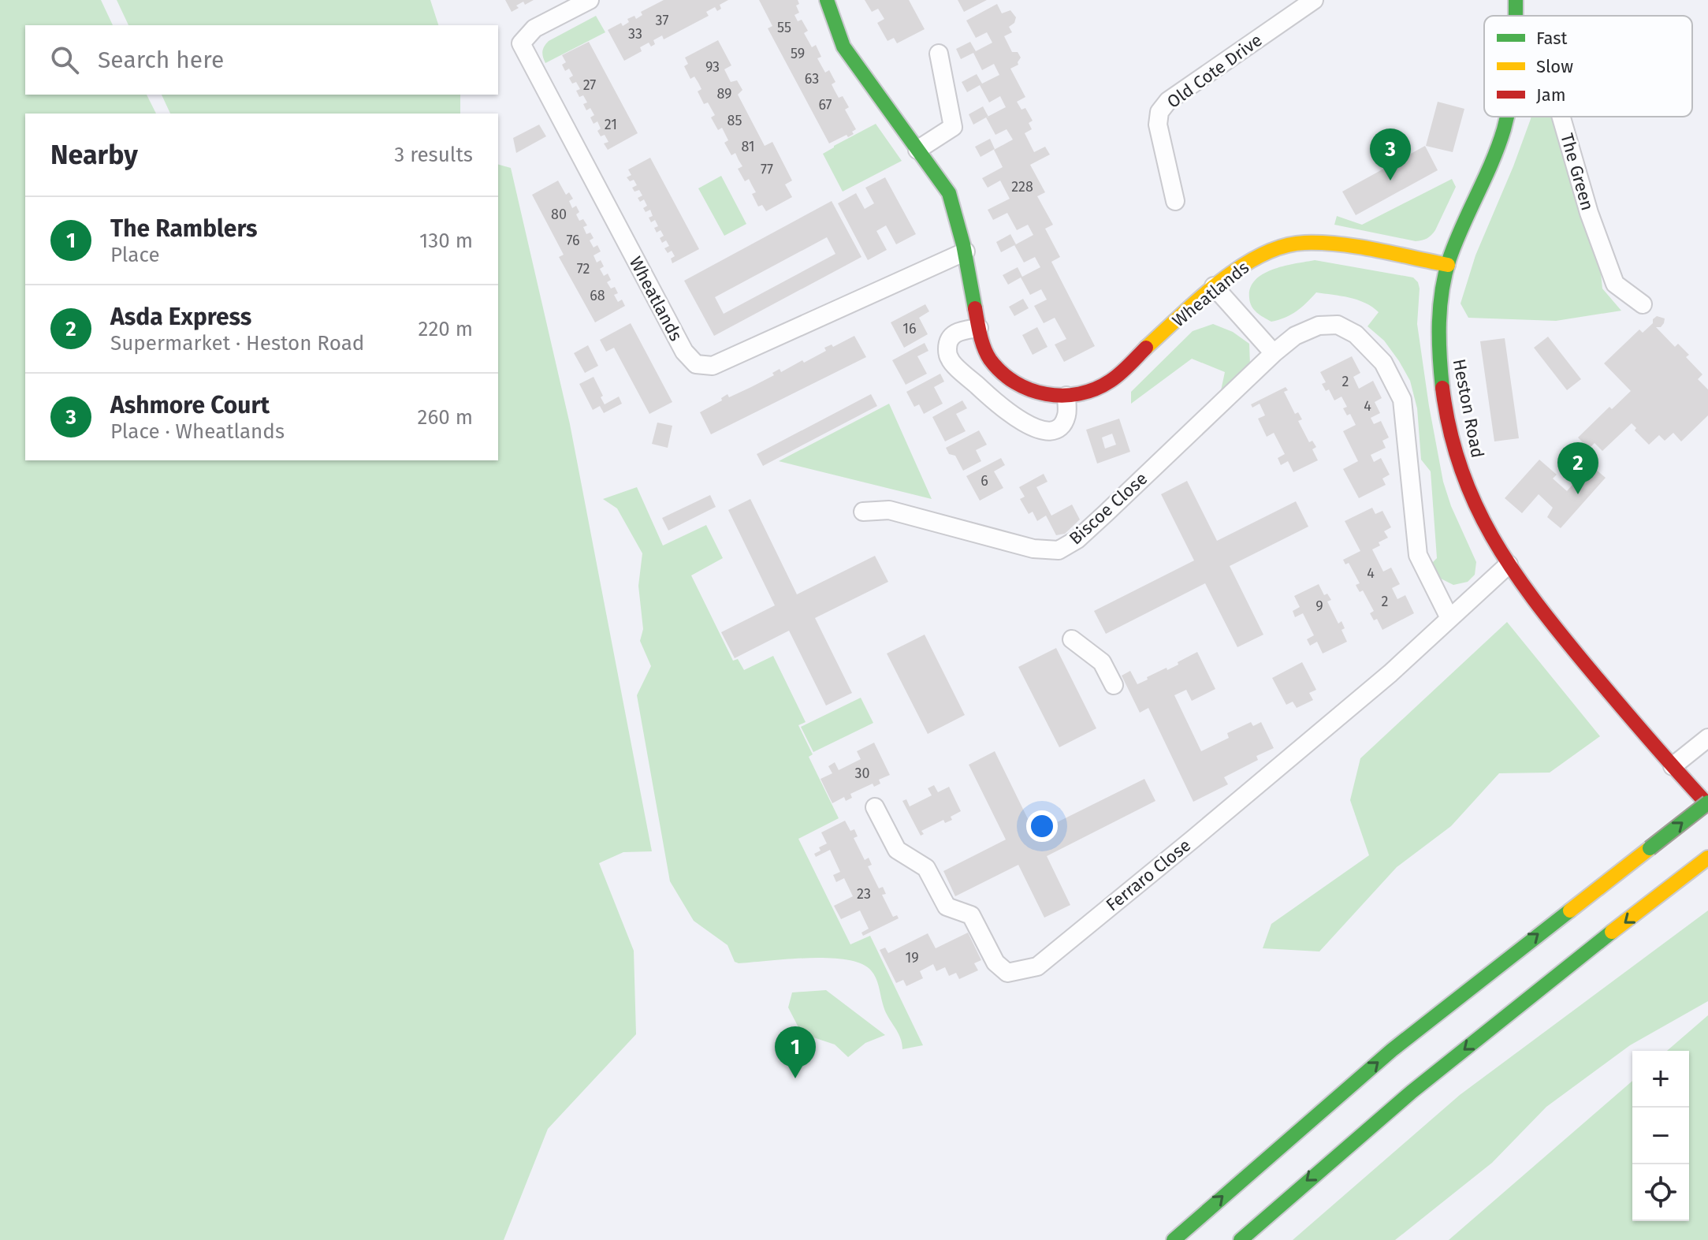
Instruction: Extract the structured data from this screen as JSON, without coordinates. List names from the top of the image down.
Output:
{
  "streets": {
    "main road": ["Wheatlands", "Heston Road"],
    "street": [
      "Old Cote Drive",
      "The Green",
      "Biscoe Close",
      "Ferraro Close"
    ]
  },
  "crossings": [
    ["Wheatlands", "Heston Road"],
    ["Heston Road", "Ferraro Close"],
    ["Biscoe Close", "Ferraro Close"]
  ],
  "house_numbers": [
    "37",
    "55",
    "33",
    "59",
    "93",
    "63",
    "27",
    "89",
    "67",
    "85",
    "21",
    "81",
    "77",
    "228",
    "80",
    "76",
    "72",
    "68",
    "16",
    "2",
    "4",
    "6",
    "4",
    "2",
    "9",
    "30",
    "23",
    "19"
  ],
  "legend": ["Fast", "Slow", "Jam"],
  "page": {
    "search": "Search here",
    "heading": ["Nearby", "3 results"],
    "pins": ["3", "2", "1"],
    "list": [
      {
        "mark": "1",
        "name": "The Ramblers",
        "note": "Place",
        "value": "130 m"
      },
      {
        "mark": "2",
        "name": "Asda Express",
        "note": "Supermarket · Heston Road",
        "value": "220 m"
      },
      {
        "mark": "3",
        "name": "Ashmore Court",
        "note": "Place · Wheatlands",
        "value": "260 m"
      }
    ],
    "map_buttons": ["+", "−"]
  }
}
